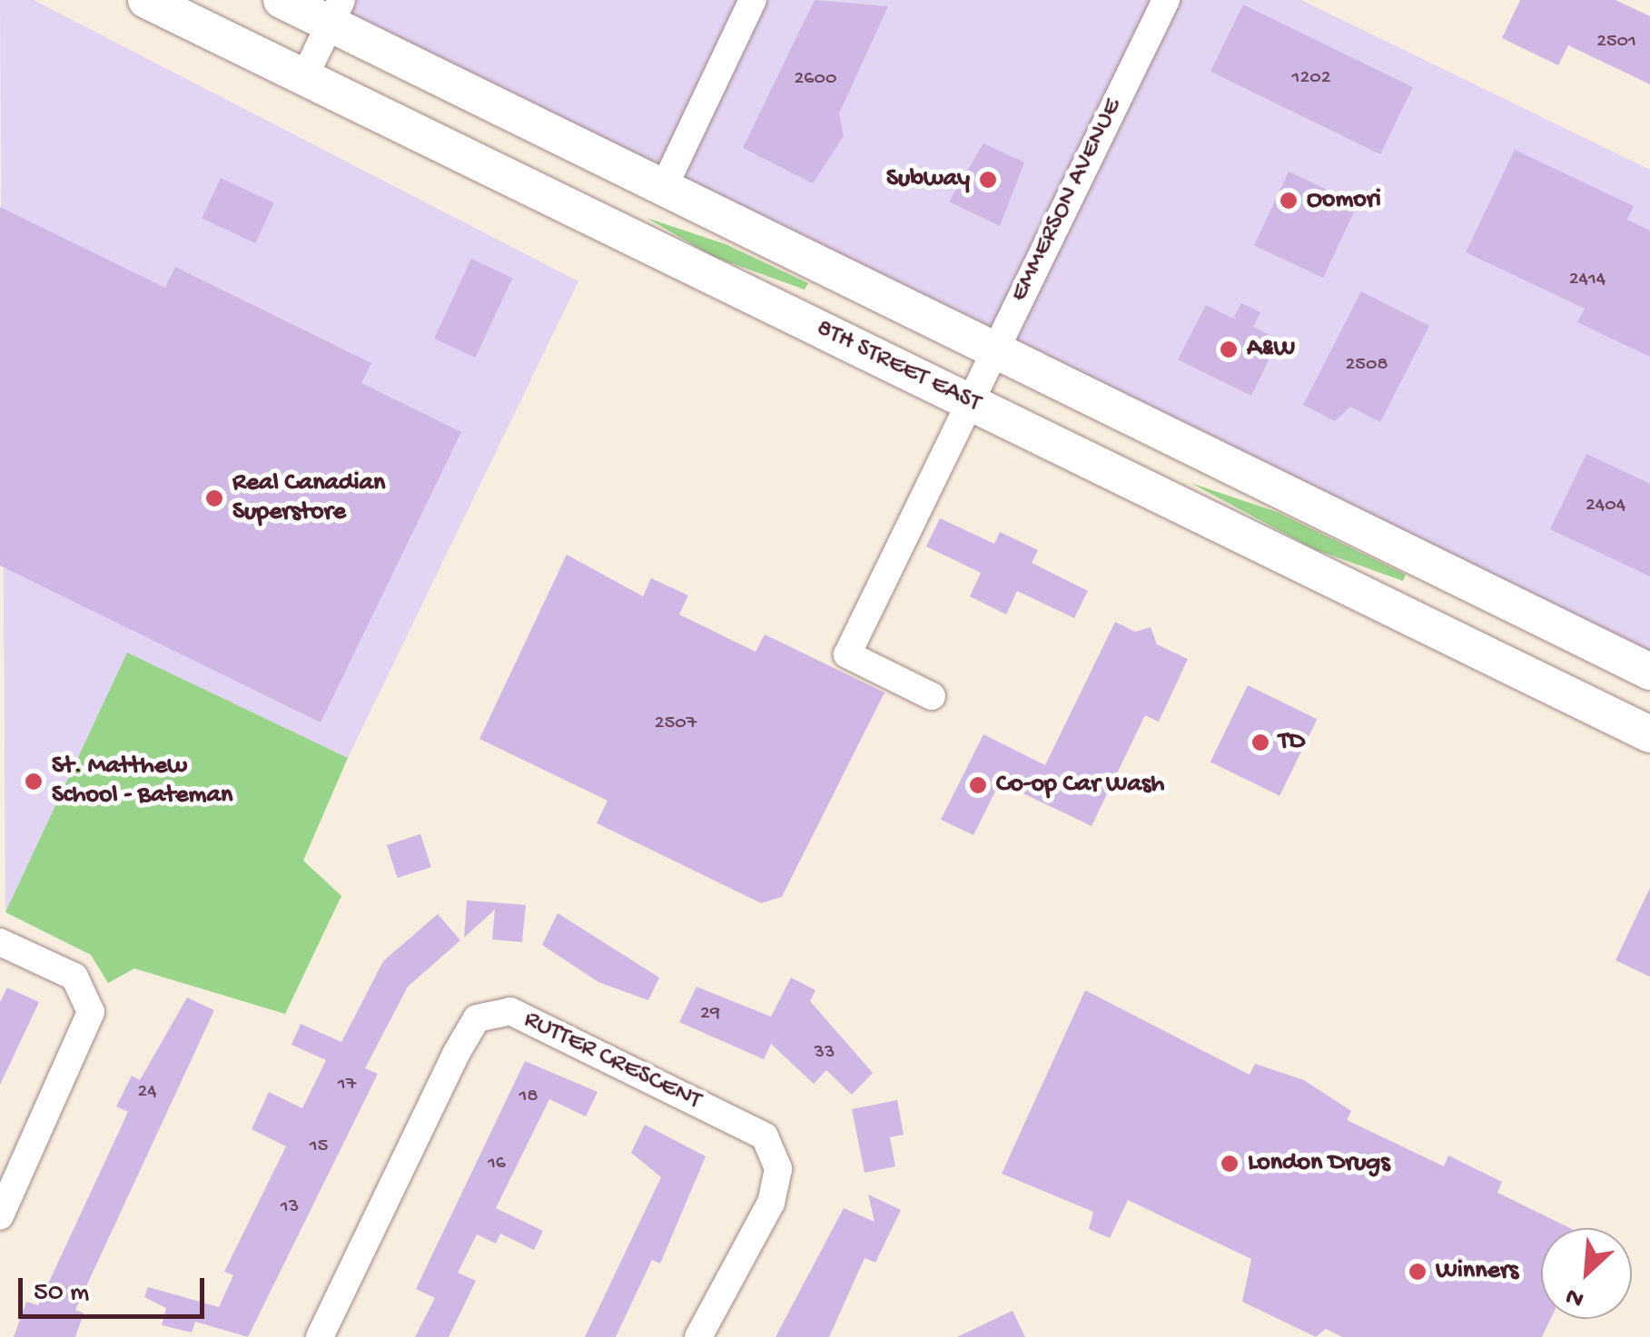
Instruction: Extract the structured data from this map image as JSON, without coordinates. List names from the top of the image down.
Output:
{
  "streets": {
    "main road": ["8TH STREET EAST"],
    "street": ["EMMERSON AVENUE", "RUTTER CRESCENT"]
  },
  "crossings": [
    ["EMMERSON AVENUE", "8TH STREET EAST"]
  ],
  "places": [
    "Subway",
    "Oomori",
    "A&W",
    "Real Canadian Superstore",
    "TD",
    "St. Matthew School - Bateman",
    "Co-op Car Wash",
    "London Drugs",
    "Winners"
  ],
  "house_numbers": [
    "2501",
    "1202",
    "2600",
    "2414",
    "2508",
    "2404",
    "2507",
    "29",
    "33",
    "17",
    "24",
    "18",
    "15",
    "16",
    "13"
  ],
  "scale_bar": "50 m",
  "north": "bottom left"
}
